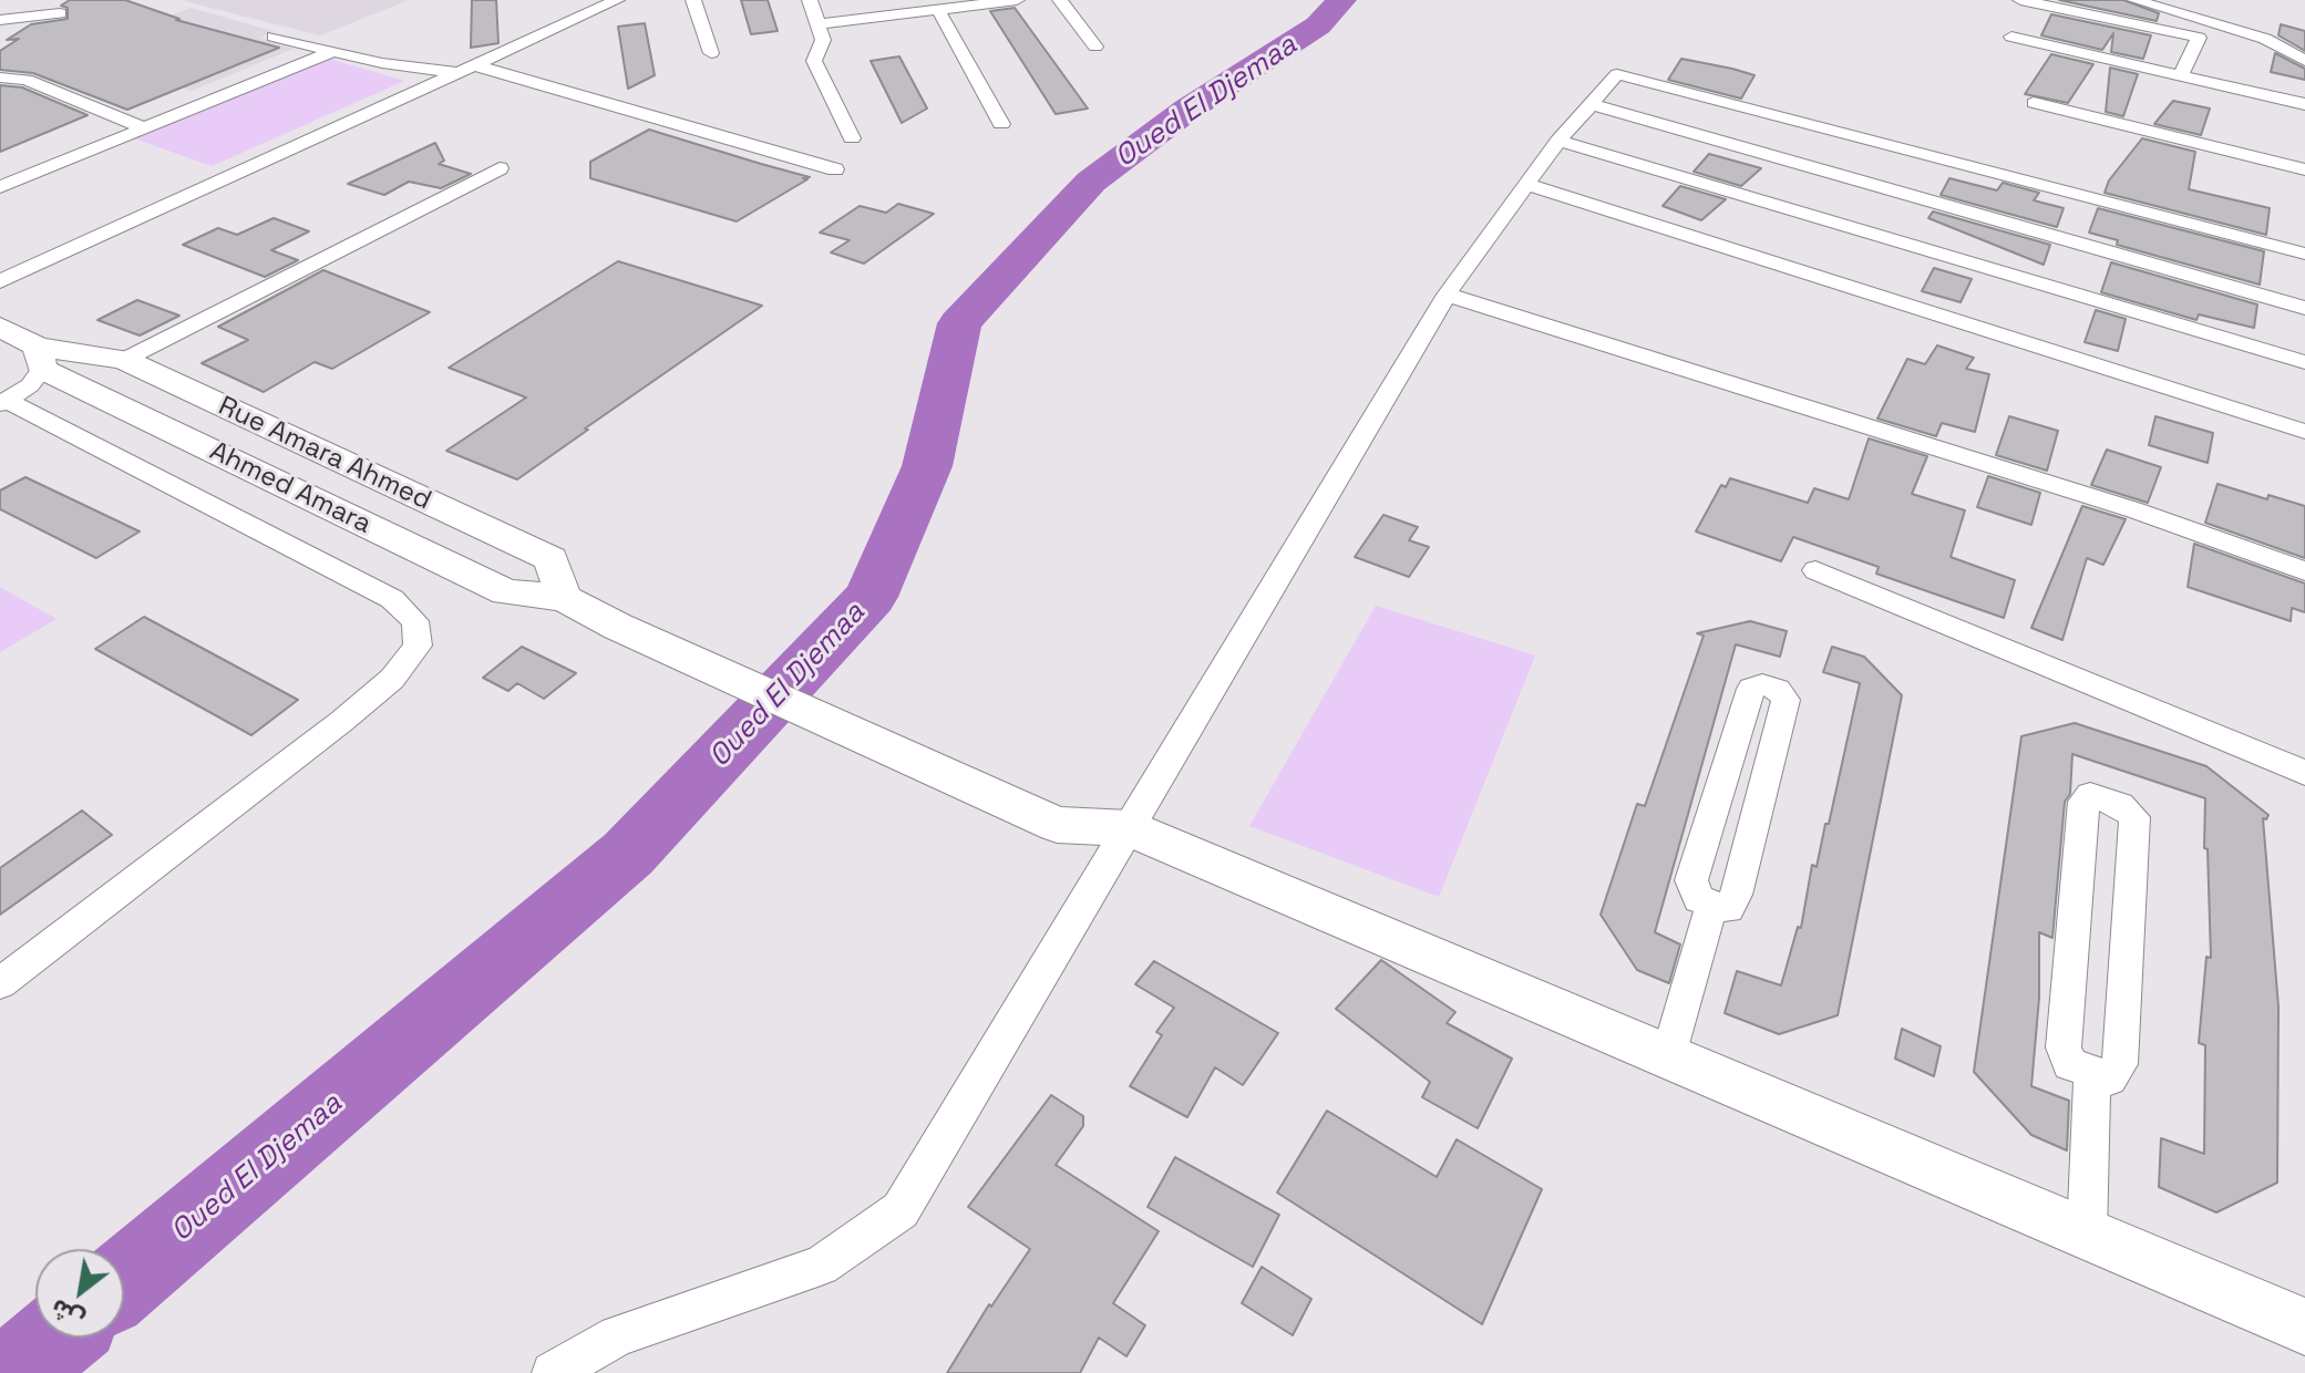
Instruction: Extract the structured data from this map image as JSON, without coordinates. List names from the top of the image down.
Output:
{
  "streets": {
    "street": ["Rue Amara Ahmed", "Ahmed Amara"]
  },
  "crossings": [
    ["Rue Amara Ahmed", "Ahmed Amara"]
  ],
  "water": ["Oued El Djemaa"],
  "north": "bottom left"
}
